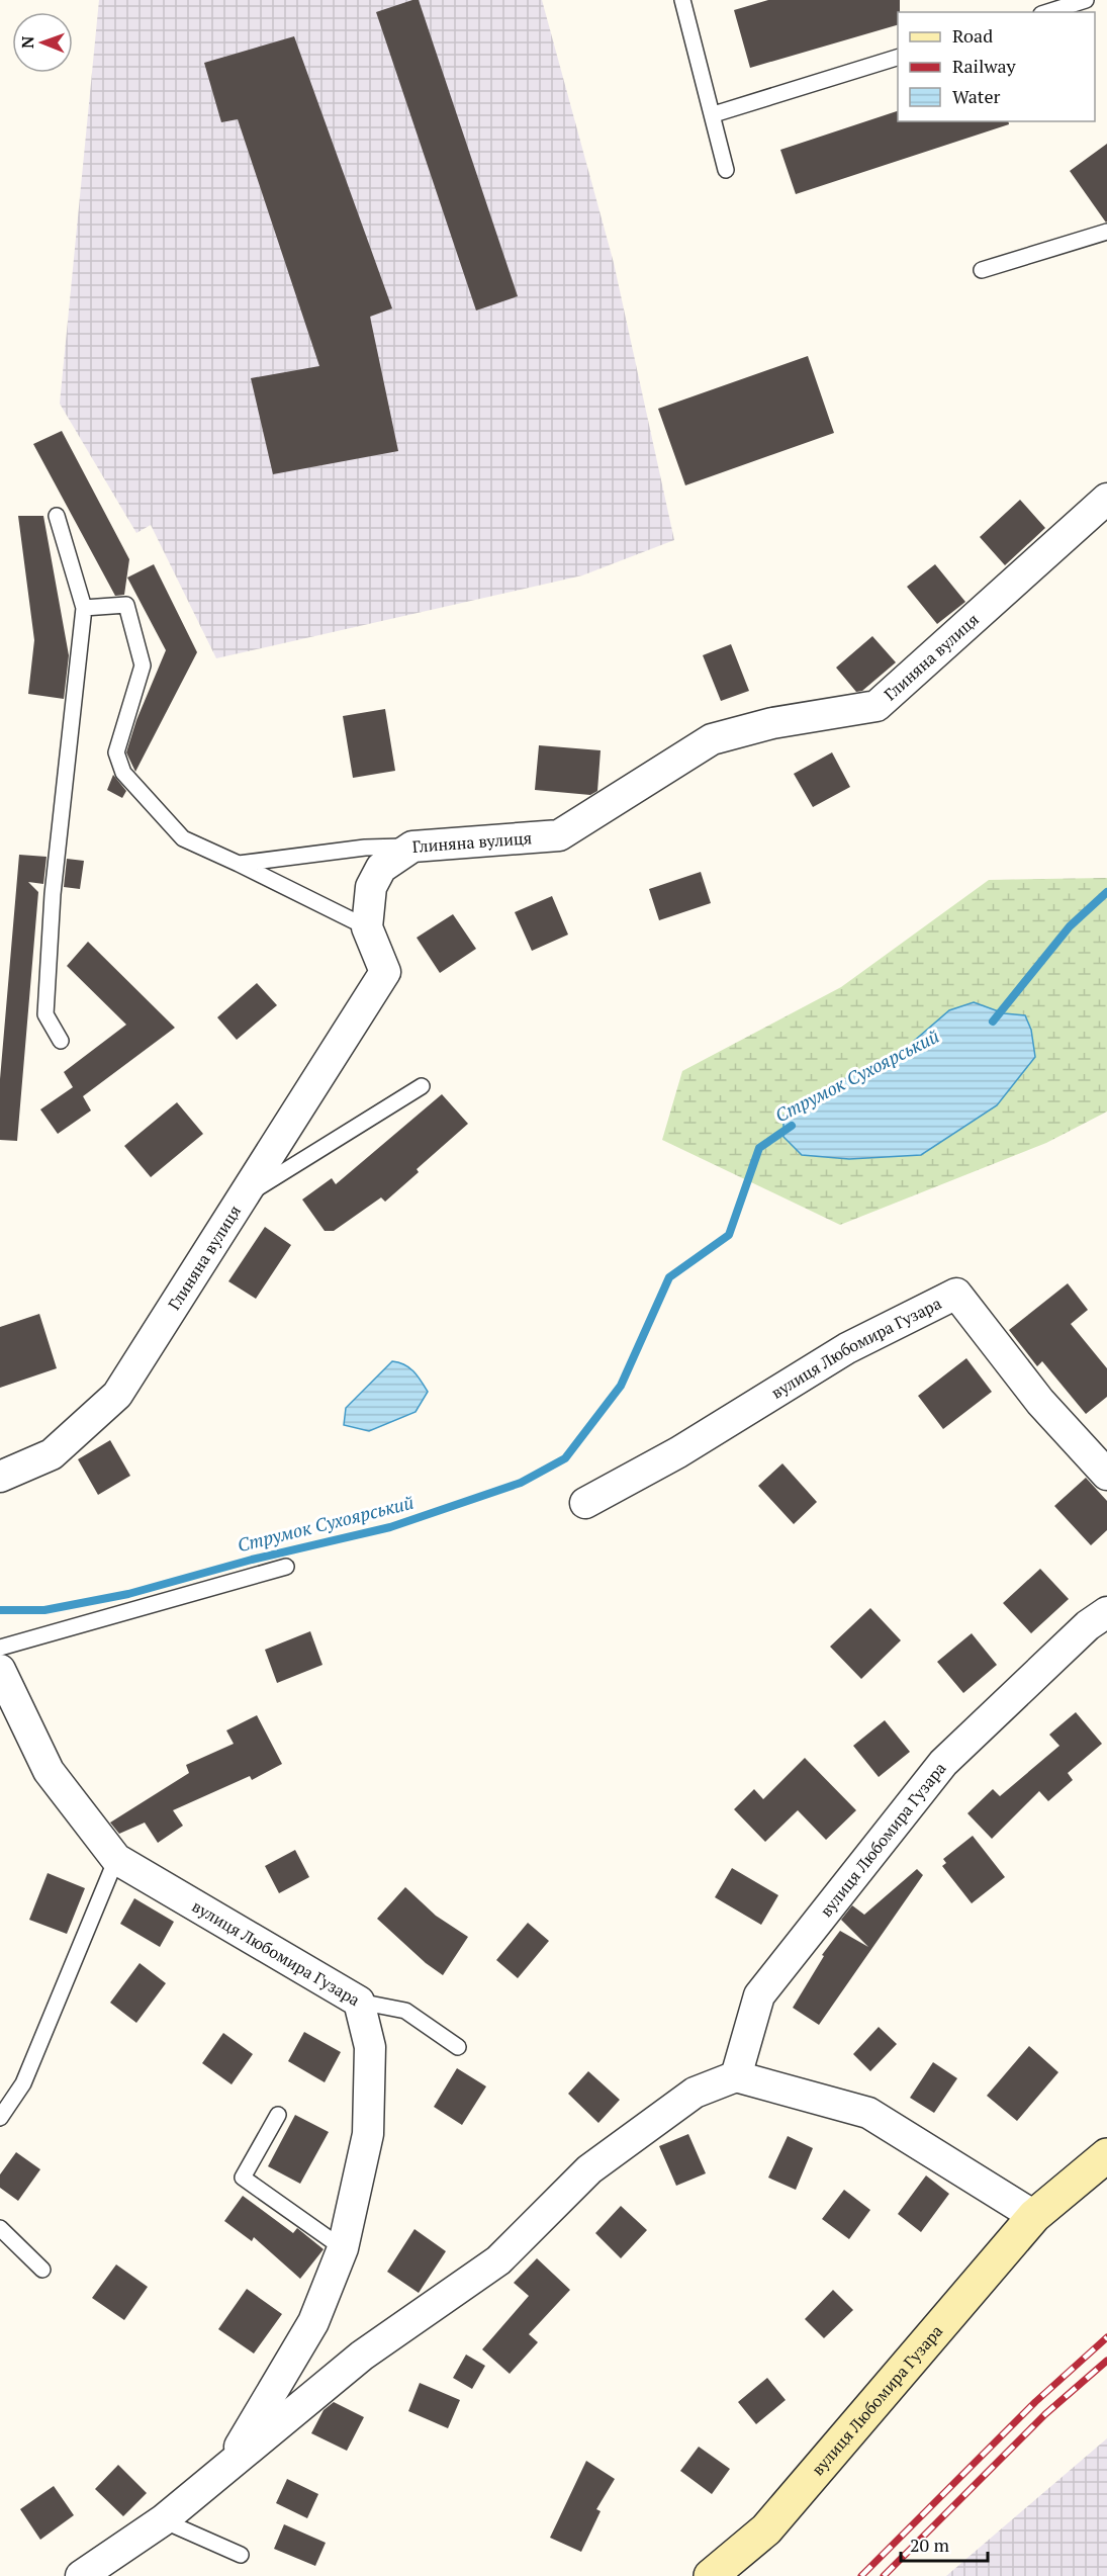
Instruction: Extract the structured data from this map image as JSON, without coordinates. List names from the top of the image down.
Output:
{
  "streets": {
    "main road": ["вулиця Любомира Гузара"],
    "street": ["Глиняна вулиця"]
  },
  "water": ["Струмок Сухоярський"],
  "legend": ["Road", "Railway", "Water"],
  "scale_bar": "20 m",
  "north": "left"
}
